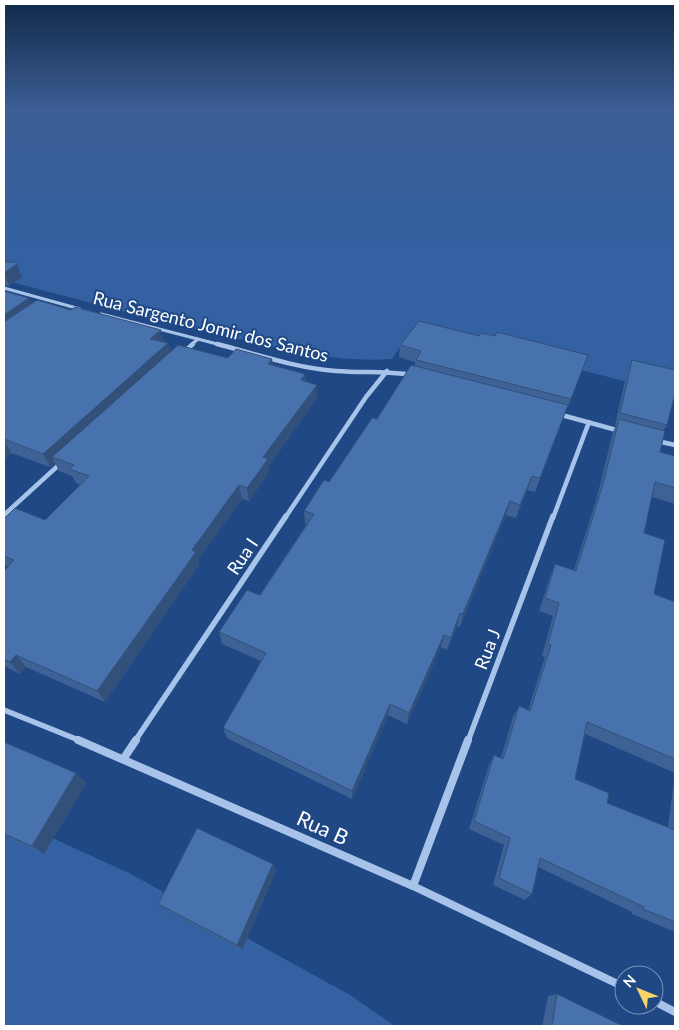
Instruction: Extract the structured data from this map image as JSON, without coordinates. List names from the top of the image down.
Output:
{
  "streets": {
    "street": [
      "Rua Sargento Jomir dos Santos",
      "Rua I",
      "Rua J",
      "Rua B"
    ]
  },
  "crossings": [
    ["Rua Sargento Jomir dos Santos", "Rua I"],
    ["Rua I", "Rua B"],
    ["Rua J", "Rua B"]
  ],
  "north": "top left"
}
